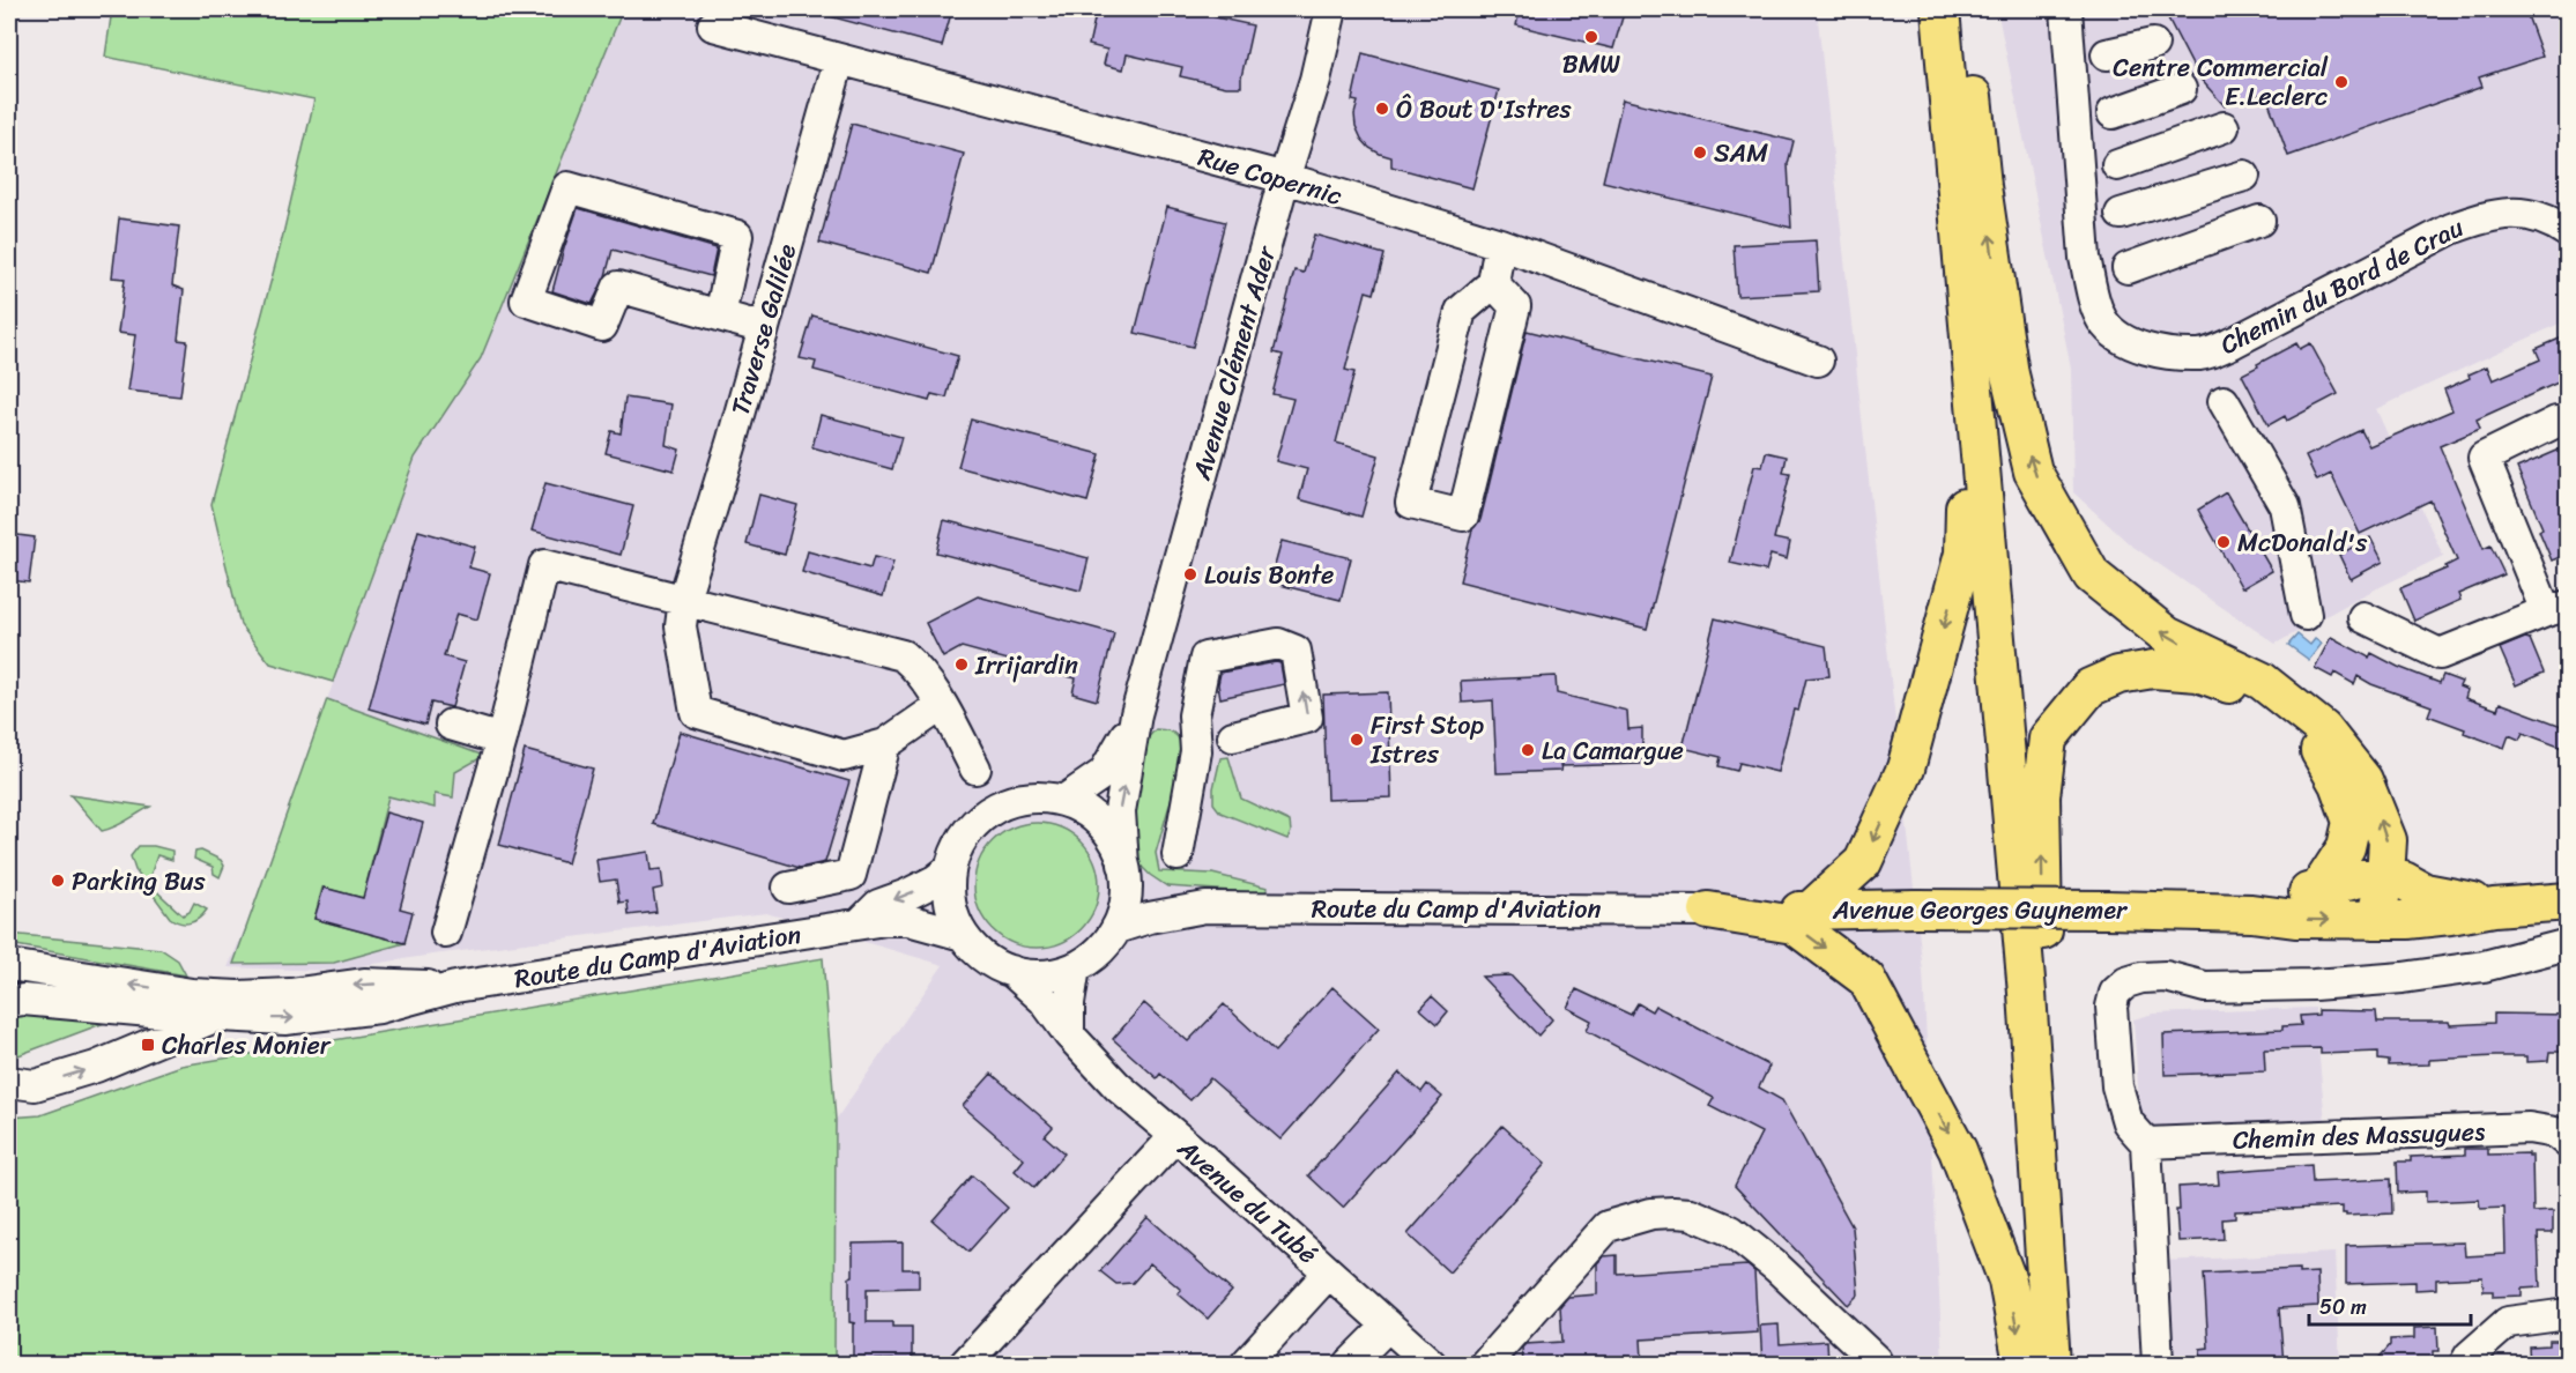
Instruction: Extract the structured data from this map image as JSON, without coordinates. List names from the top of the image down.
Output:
{
  "streets": {
    "main road": ["Avenue Georges Guynemer"],
    "street": [
      "Rue Copernic",
      "Chemin du Bord de Crau",
      "Traverse Galilée",
      "Avenue Clément Ader",
      "Route du Camp d'Aviation",
      "Chemin des Massugues",
      "Avenue du Tubé"
    ]
  },
  "crossings": [
    ["Rue Copernic", "Traverse Galilée"],
    ["Rue Copernic", "Avenue Clément Ader"],
    ["Avenue Clément Ader", "Route du Camp d'Aviation"],
    ["Avenue Clément Ader", "Avenue du Tubé"],
    ["Route du Camp d'Aviation", "Avenue Georges Guynemer"],
    ["Route du Camp d'Aviation", "Avenue du Tubé"]
  ],
  "places": {
    "other": [
      "BMW",
      "Centre Commercial E.Leclerc",
      "Ô Bout D'Istres",
      "SAM",
      "McDonald's",
      "Louis Bonte",
      "Irrijardin",
      "First Stop Istres",
      "La Camargue",
      "Parking Bus"
    ],
    "transit": ["Charles Monier"]
  },
  "scale_bar": "50 m"
}
